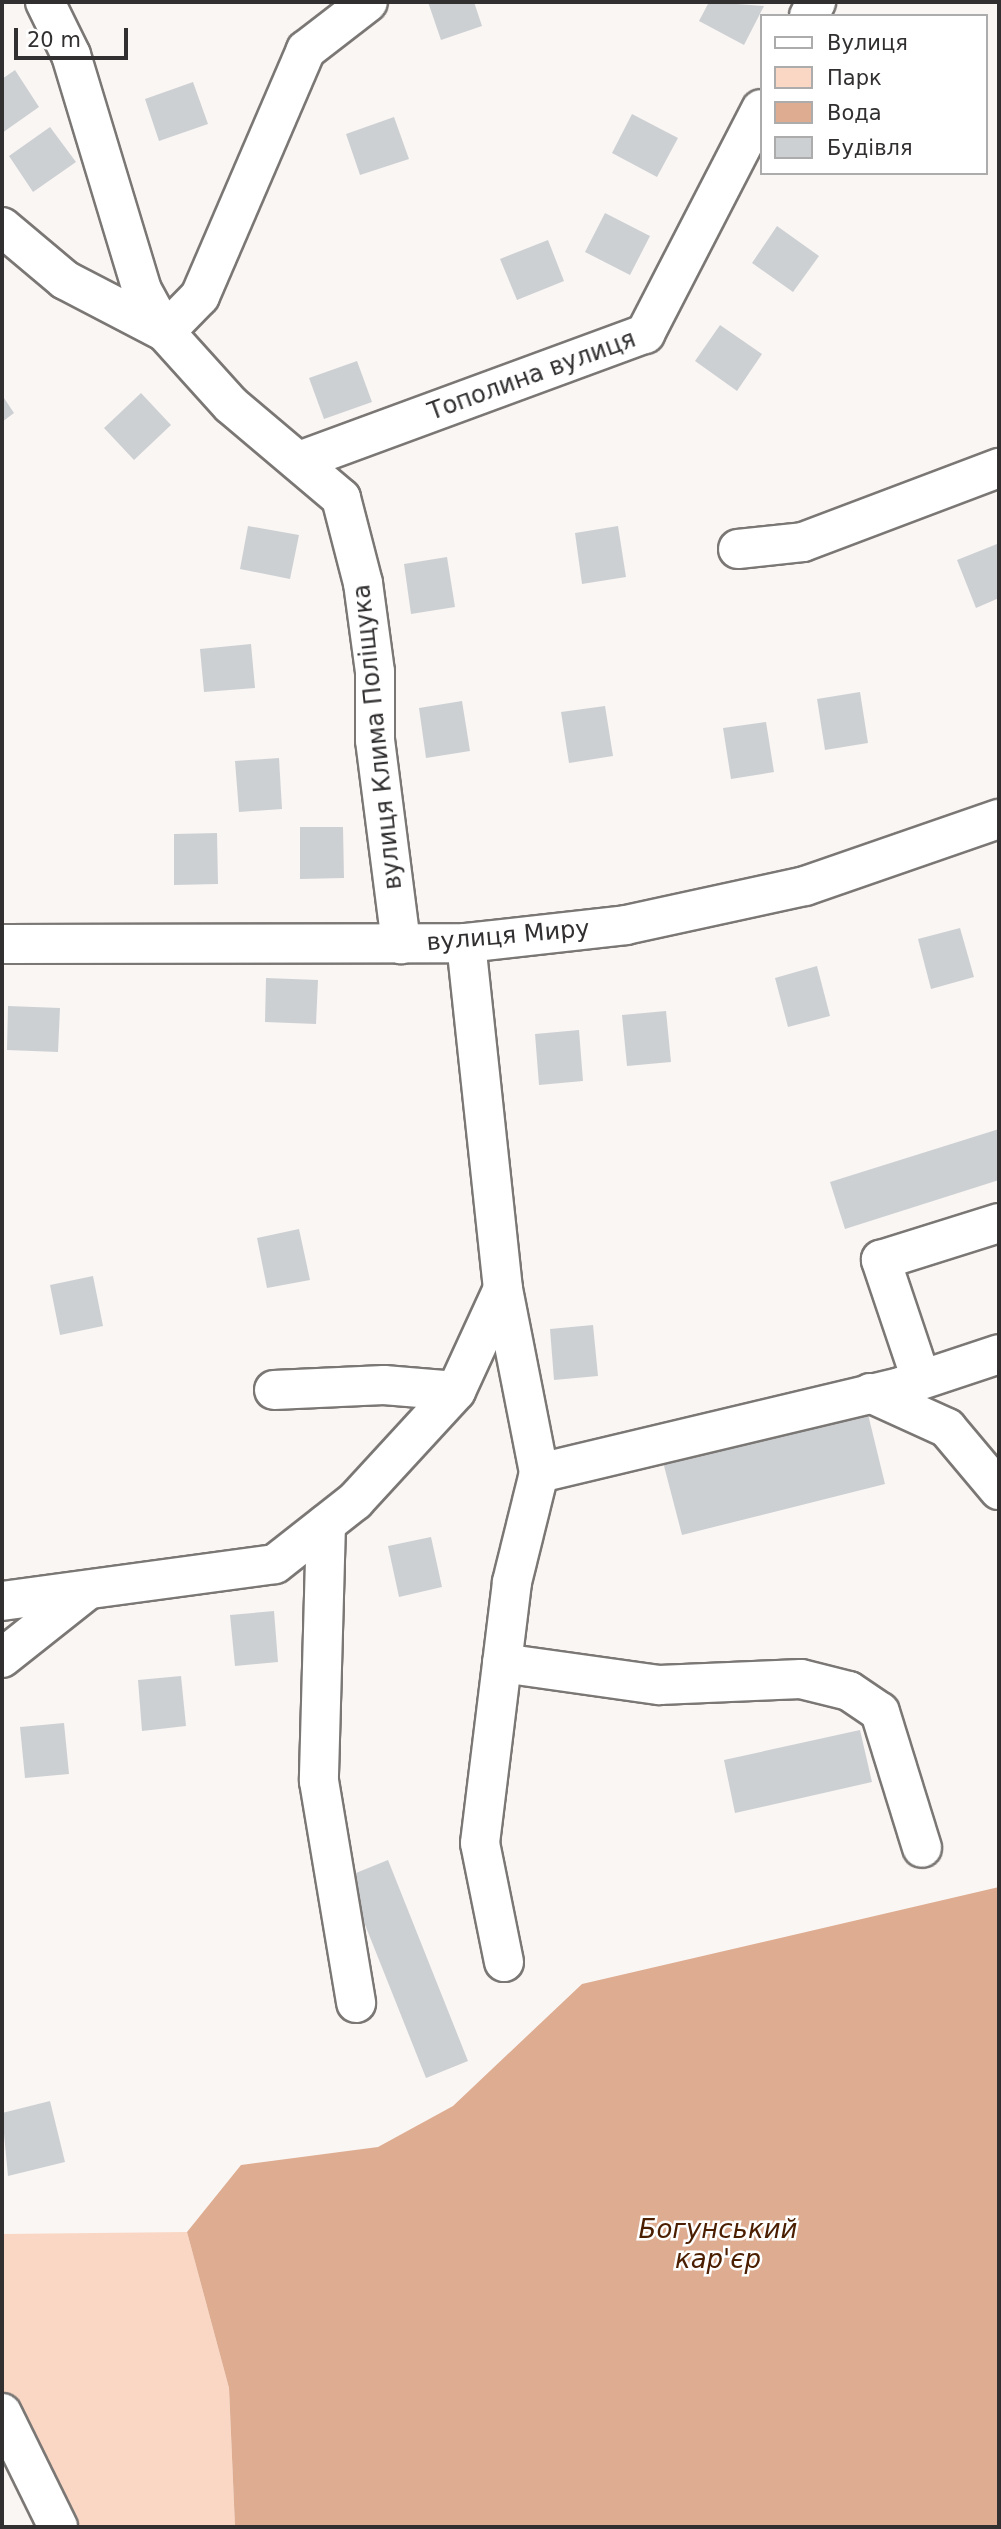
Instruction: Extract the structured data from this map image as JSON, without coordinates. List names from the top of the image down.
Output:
{
  "streets": {
    "street": ["Тополина вулиця", "вулиця Клима Поліщука", "вулиця Миру"]
  },
  "crossings": [
    ["Тополина вулиця", "вулиця Клима Поліщука"],
    ["вулиця Клима Поліщука", "вулиця Миру"]
  ],
  "water": ["Богунський кар'єр"],
  "legend": [
    "Вулиця",
    "Парк",
    "Вода",
    "Будівля"
  ],
  "scale_bar": "20 m"
}
